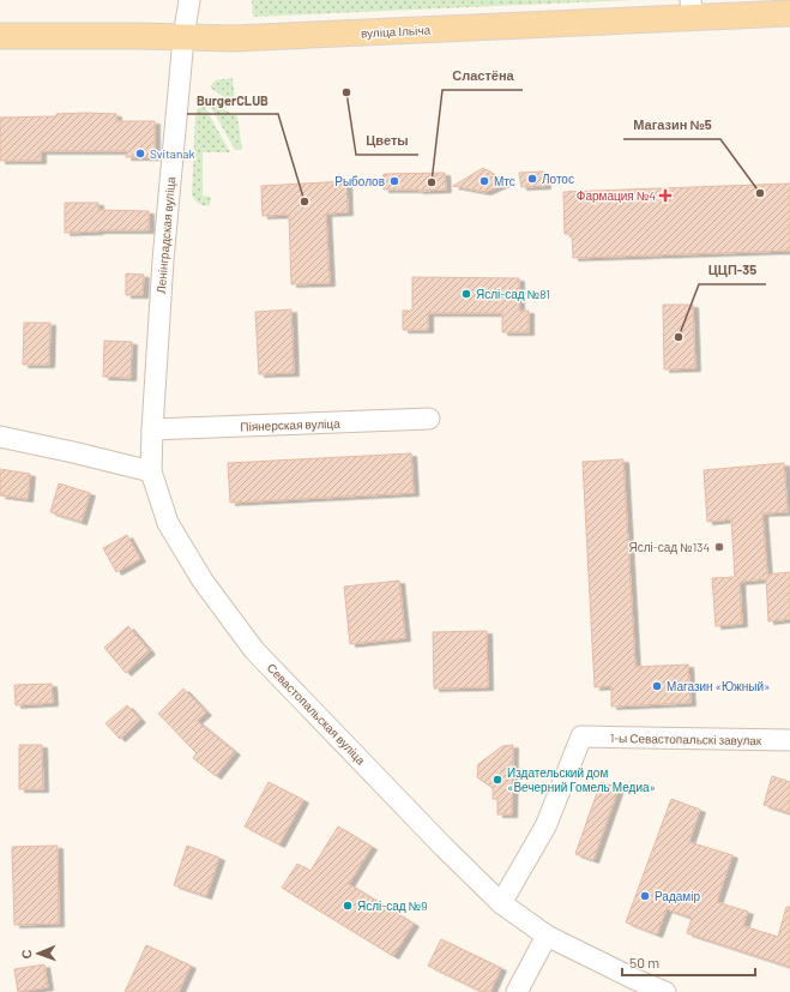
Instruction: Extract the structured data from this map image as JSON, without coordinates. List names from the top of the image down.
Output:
{
  "streets": {
    "main road": ["вуліца Ільіча"],
    "street": [
      "Ленінградская вуліца",
      "Піянерская вуліца",
      "Севастопальская вуліца",
      "1-ы Севастопальскі завулак"
    ]
  },
  "crossings": [
    ["вуліца Ільіча", "Ленінградская вуліца"],
    ["Ленінградская вуліца", "Піянерская вуліца"],
    ["Ленінградская вуліца", "Севастопальская вуліца"],
    ["Севастопальская вуліца", "1-ы Севастопальскі завулак"]
  ],
  "places": {
    "other": [
      "Цветы",
      "Svitanak",
      "Лотос",
      "Рыболов",
      "Мтс",
      "Сластёна",
      "Магазин №5",
      "BurgerCLUB",
      "Яслі-сад №81",
      "ЦЦП-35",
      "Яслі-сад №134",
      "Магазин «Южный»",
      "Издательский дом «Вечерний Гомель Медиа»",
      "Радамір",
      "Яслі-сад №9"
    ],
    "health": ["Фармация №4"]
  },
  "scale_bar": "50 m",
  "north": "left"
}
